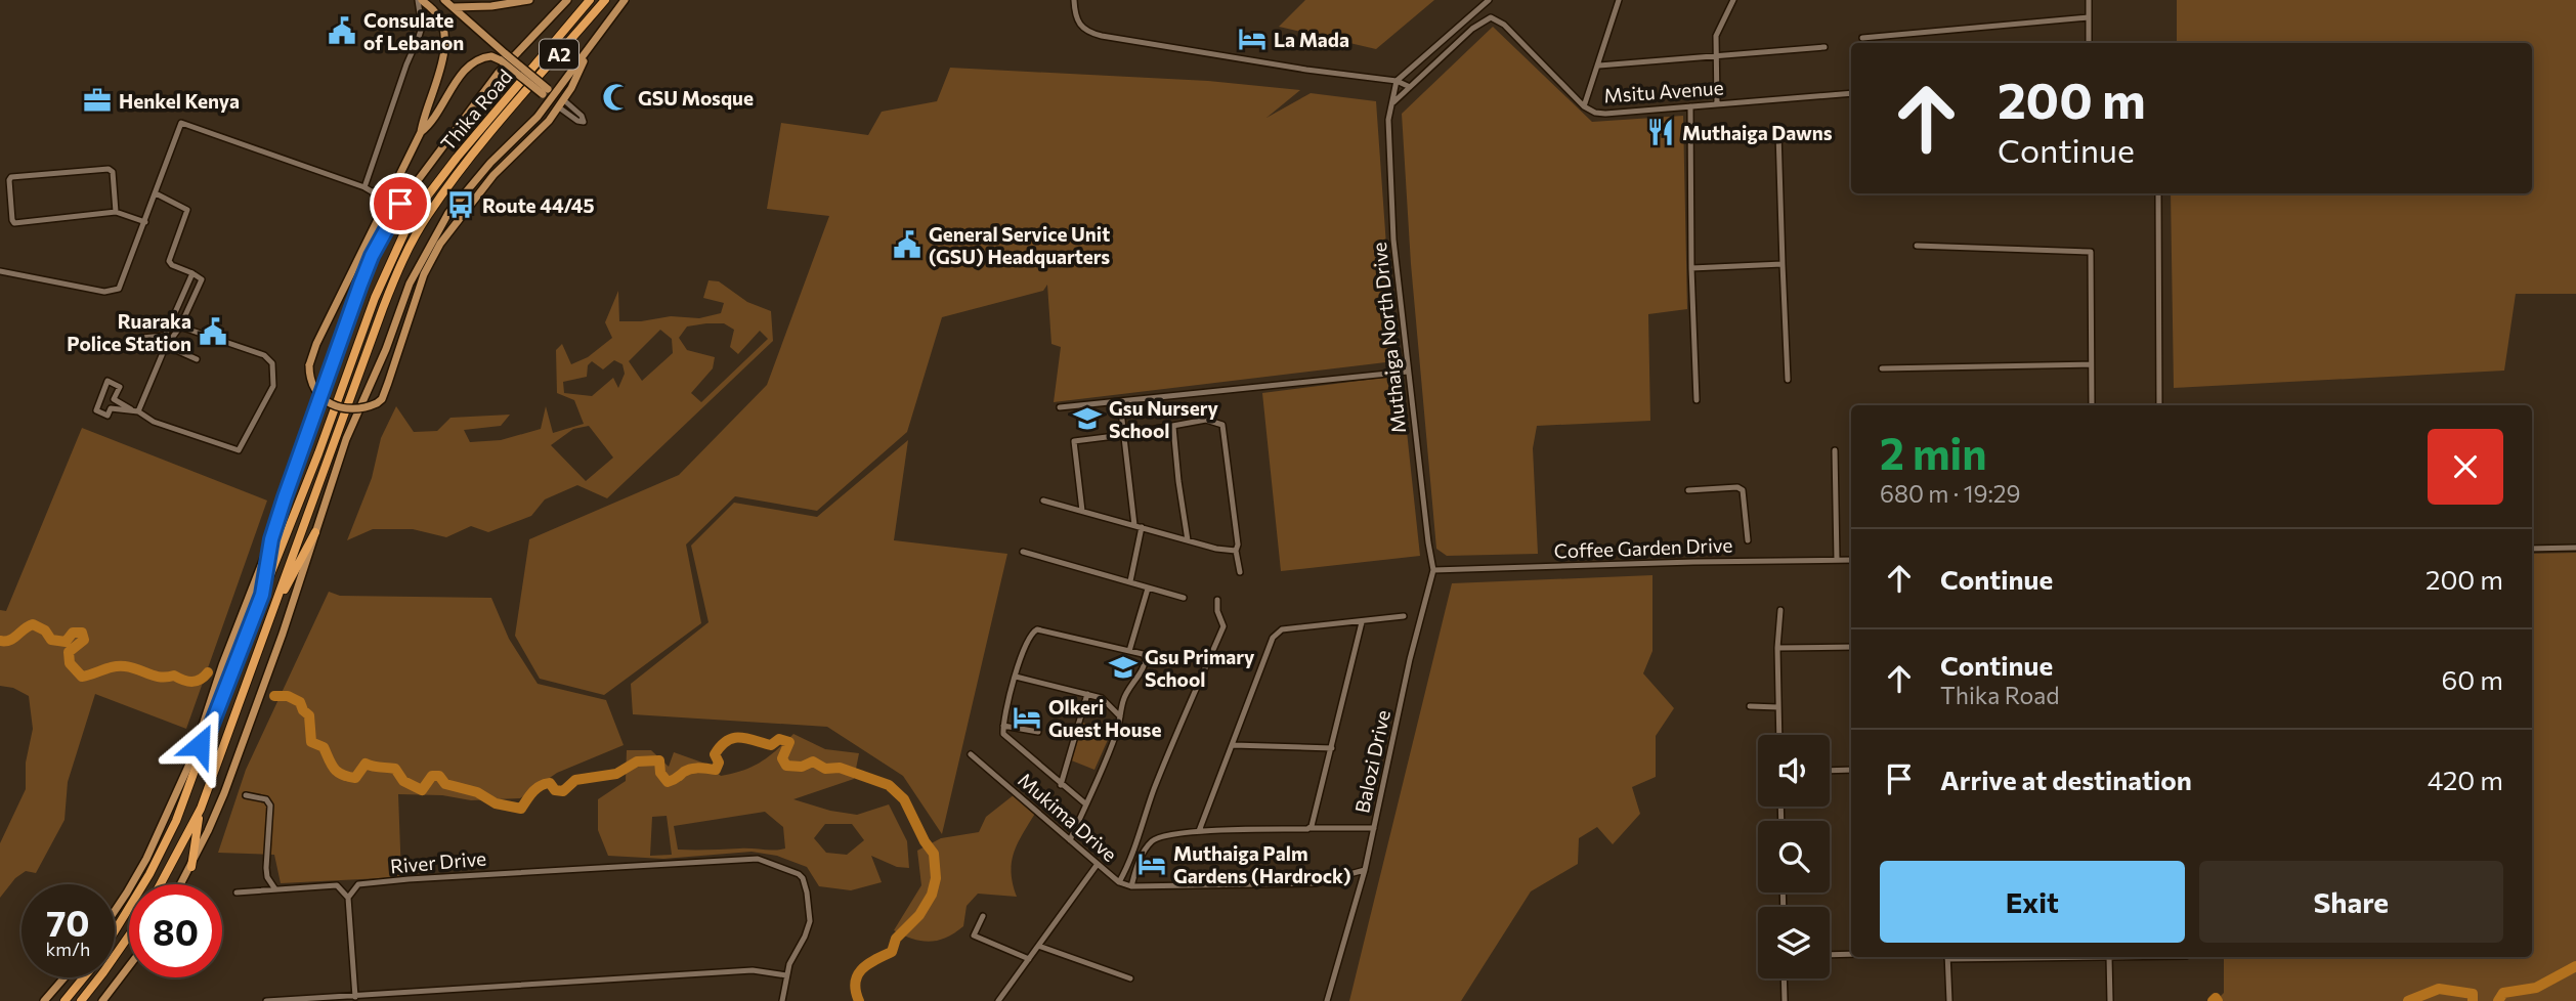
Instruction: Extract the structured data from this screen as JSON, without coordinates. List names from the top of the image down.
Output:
{
  "streets": {
    "highway": ["A2", "Thika Road"],
    "street": [
      "Msitu Avenue",
      "Muthaiga North Drive",
      "Coffee Garden Drive",
      "Balozi Drive",
      "Mukima Drive",
      "River Drive"
    ]
  },
  "crossings": [
    ["Muthaiga North Drive", "Coffee Garden Drive"],
    ["Muthaiga North Drive", "Balozi Drive"],
    ["Coffee Garden Drive", "Balozi Drive"],
    ["Balozi Drive", "Mukima Drive"]
  ],
  "places": {
    "public building": ["Consulate of Lebanon", "General Service Unit (GSU) Headquarters", "Ruaraka Police Station"],
    "hotel": ["La Mada", "Olkeri Guest House", "Muthaiga Palm Gardens (Hardrock)"],
    "mosque": ["GSU Mosque"],
    "office": ["Henkel Kenya"],
    "restaurant": ["Muthaiga Dawns"],
    "bus stop": ["Route 44/45"],
    "school or university": ["Gsu Nursery School", "Gsu Primary School"]
  },
  "page": {
    "turn": ["200 m", "Continue"],
    "heading": ["2 min", "680 m · 19:29"],
    "list": [
      {
        "name": "Continue",
        "value": "200 m"
      },
      {
        "name": "Continue",
        "note": "Thika Road",
        "value": "60 m"
      },
      {
        "name": "Arrive at destination",
        "value": "420 m"
      }
    ],
    "buttons": ["Exit", "Share"],
    "speed": "70 km/h",
    "limit": "80"
  }
}
